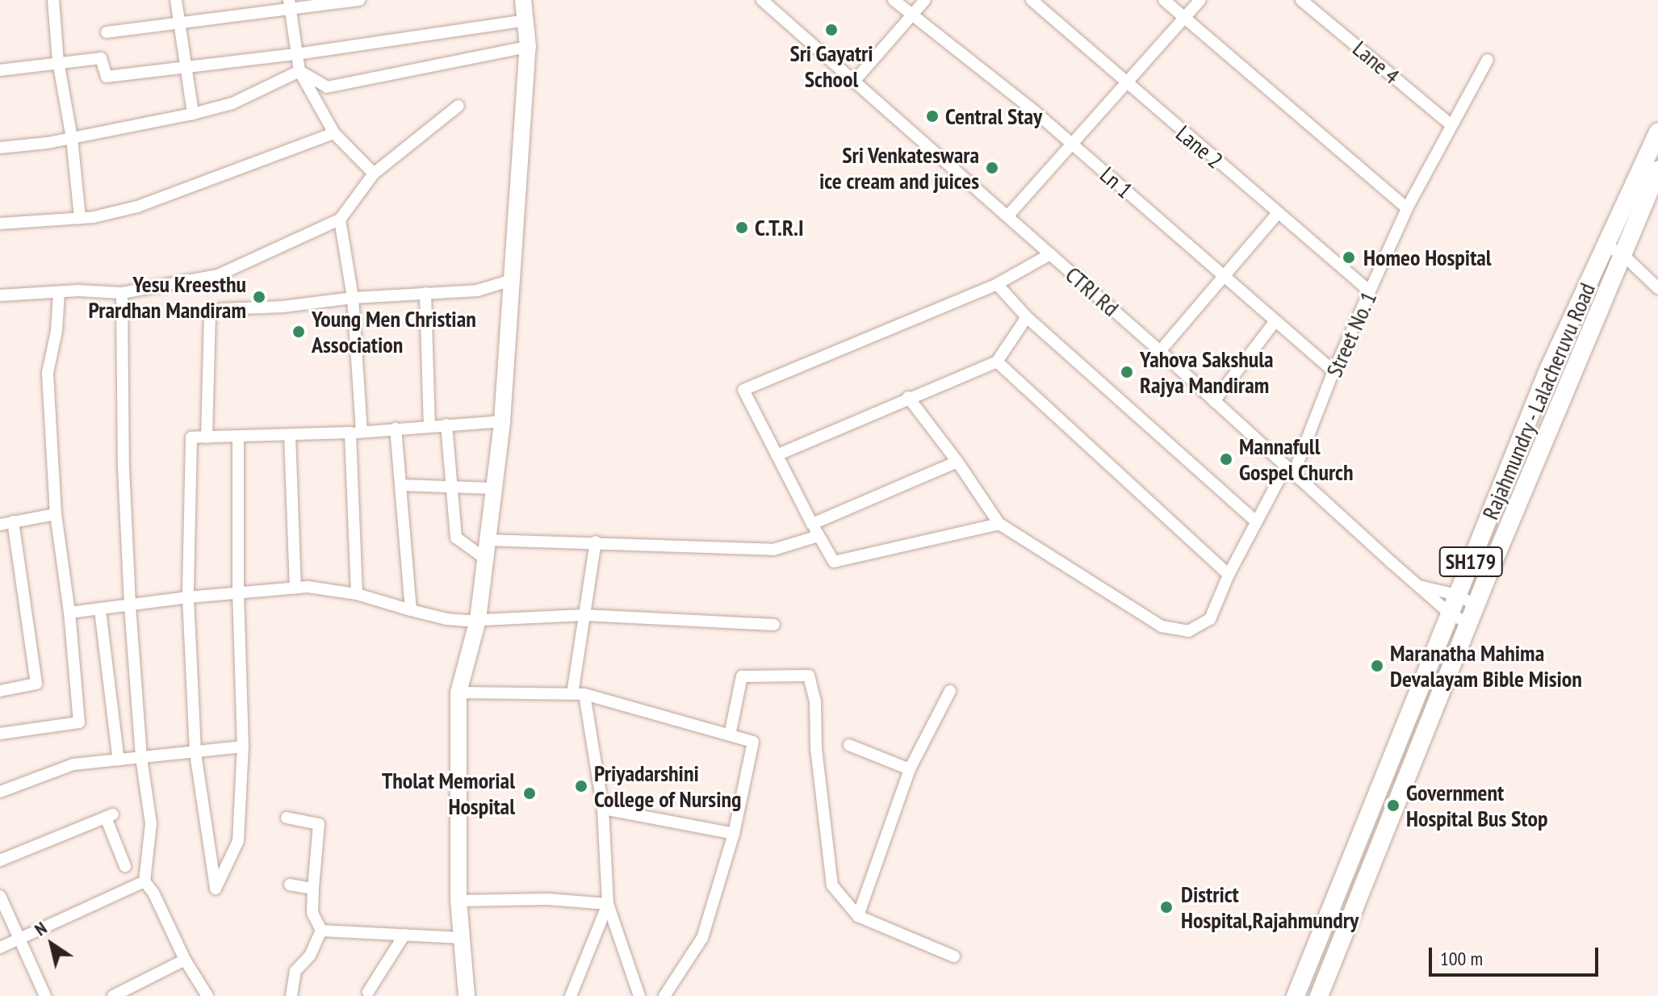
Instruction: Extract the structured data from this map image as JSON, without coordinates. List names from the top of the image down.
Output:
{
  "streets": {
    "main road": ["Rajahmundry - Lalacheruvu Road", "SH179"],
    "street": [
      "Lane 4",
      "Lane 2",
      "Ln 1",
      "CTRI Rd",
      "Street No. 1"
    ]
  },
  "crossings": [
    ["Lane 4", "Street No. 1"],
    ["Lane 2", "Street No. 1"],
    ["Ln 1", "Street No. 1"],
    ["CTRI Rd", "Street No. 1"],
    ["CTRI Rd", "Rajahmundry - Lalacheruvu Road"],
    ["CTRI Rd", "SH179"]
  ],
  "places": [
    "Sri Gayatri School",
    "Central Stay",
    "Sri Venkateswara ice cream and juices",
    "C.T.R.I",
    "Homeo Hospital",
    "Yesu Kreesthu Prardhan Mandiram",
    "Young Men Christian Association",
    "Yahova Sakshula Rajya Mandiram",
    "Mannafull Gospel Church",
    "Maranatha Mahima Devalayam Bible Mision",
    "Priyadarshini College of Nursing",
    "Tholat Memorial Hospital",
    "Government Hospital Bus Stop",
    "District Hospital,Rajahmundry"
  ],
  "scale_bar": "100 m",
  "north": "top left"
}
